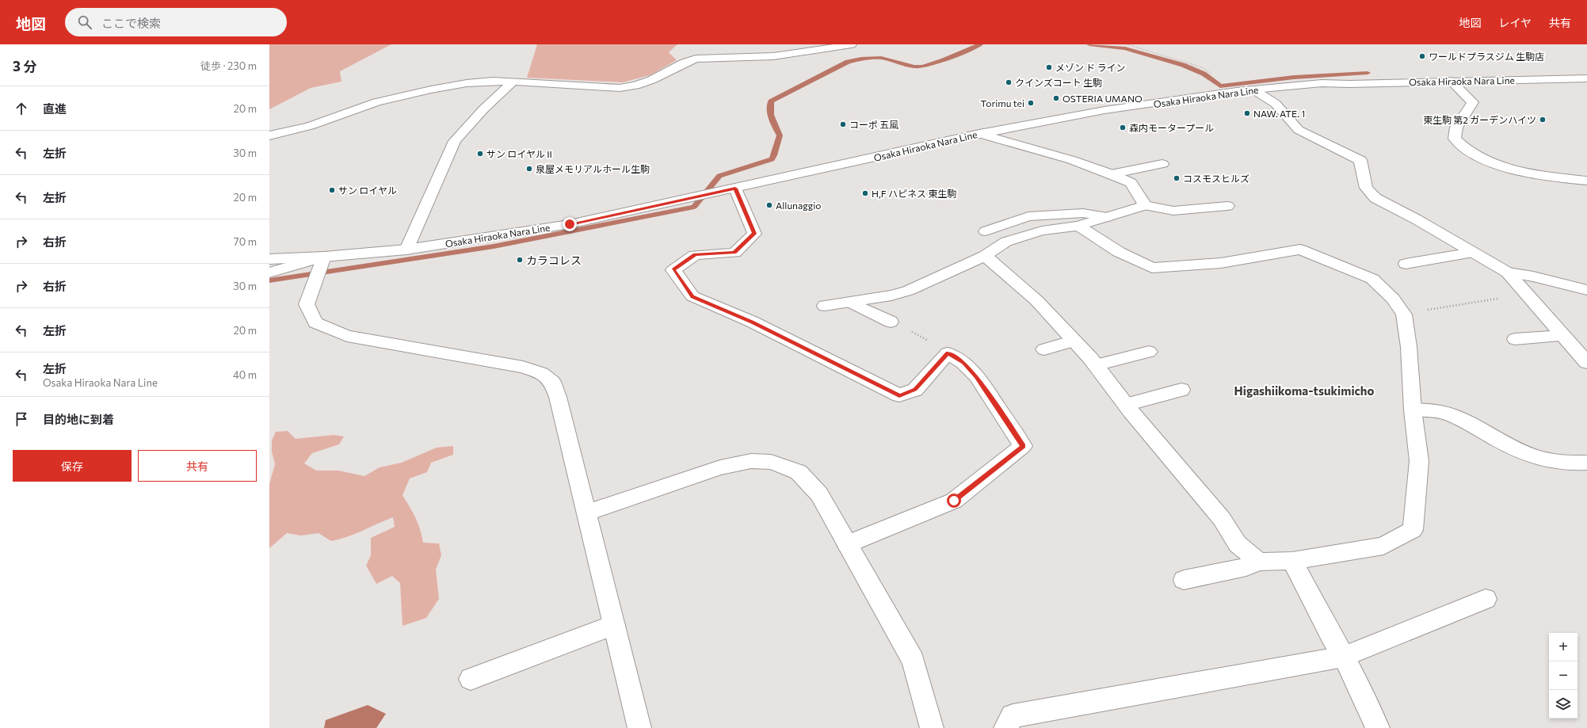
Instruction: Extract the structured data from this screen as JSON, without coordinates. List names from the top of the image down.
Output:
{
  "streets": {
    "street": ["Osaka Hiraoka Nara Line"]
  },
  "districts": ["Higashiikoma-tsukimicho"],
  "places": [
    "ワールドプラスジム 生駒店",
    "メゾン ド ライン",
    "クインズコート 生駒",
    "OSTERIA UMANO",
    "Torimu tei",
    "NAW. ATE. 1",
    "東生駒 第2 ガーデンハイツ",
    "コーポ 五風",
    "森内モータープール",
    "サン ロイヤル II",
    "泉屋メモリアルホール生駒",
    "コスモスヒルズ",
    "サン ロイヤル",
    "H,F ハピネス 東生駒",
    "Allunaggio",
    "カラコレス"
  ],
  "page": {
    "header": "地図",
    "search": "ここで検索",
    "nav": ["地図", "レイヤ", "共有"],
    "heading": ["3 分", "徒歩 · 230 m"],
    "list": [
      ["直進", "20 m"],
      ["左折", "30 m"],
      ["左折", "20 m"],
      ["右折", "70 m"],
      ["右折", "30 m"],
      ["左折", "20 m"],
      ["左折", "Osaka Hiraoka Nara Line", "40 m"],
      "目的地に到着"
    ],
    "buttons": ["保存", "共有"],
    "map_buttons": ["+", "−"]
  }
}
